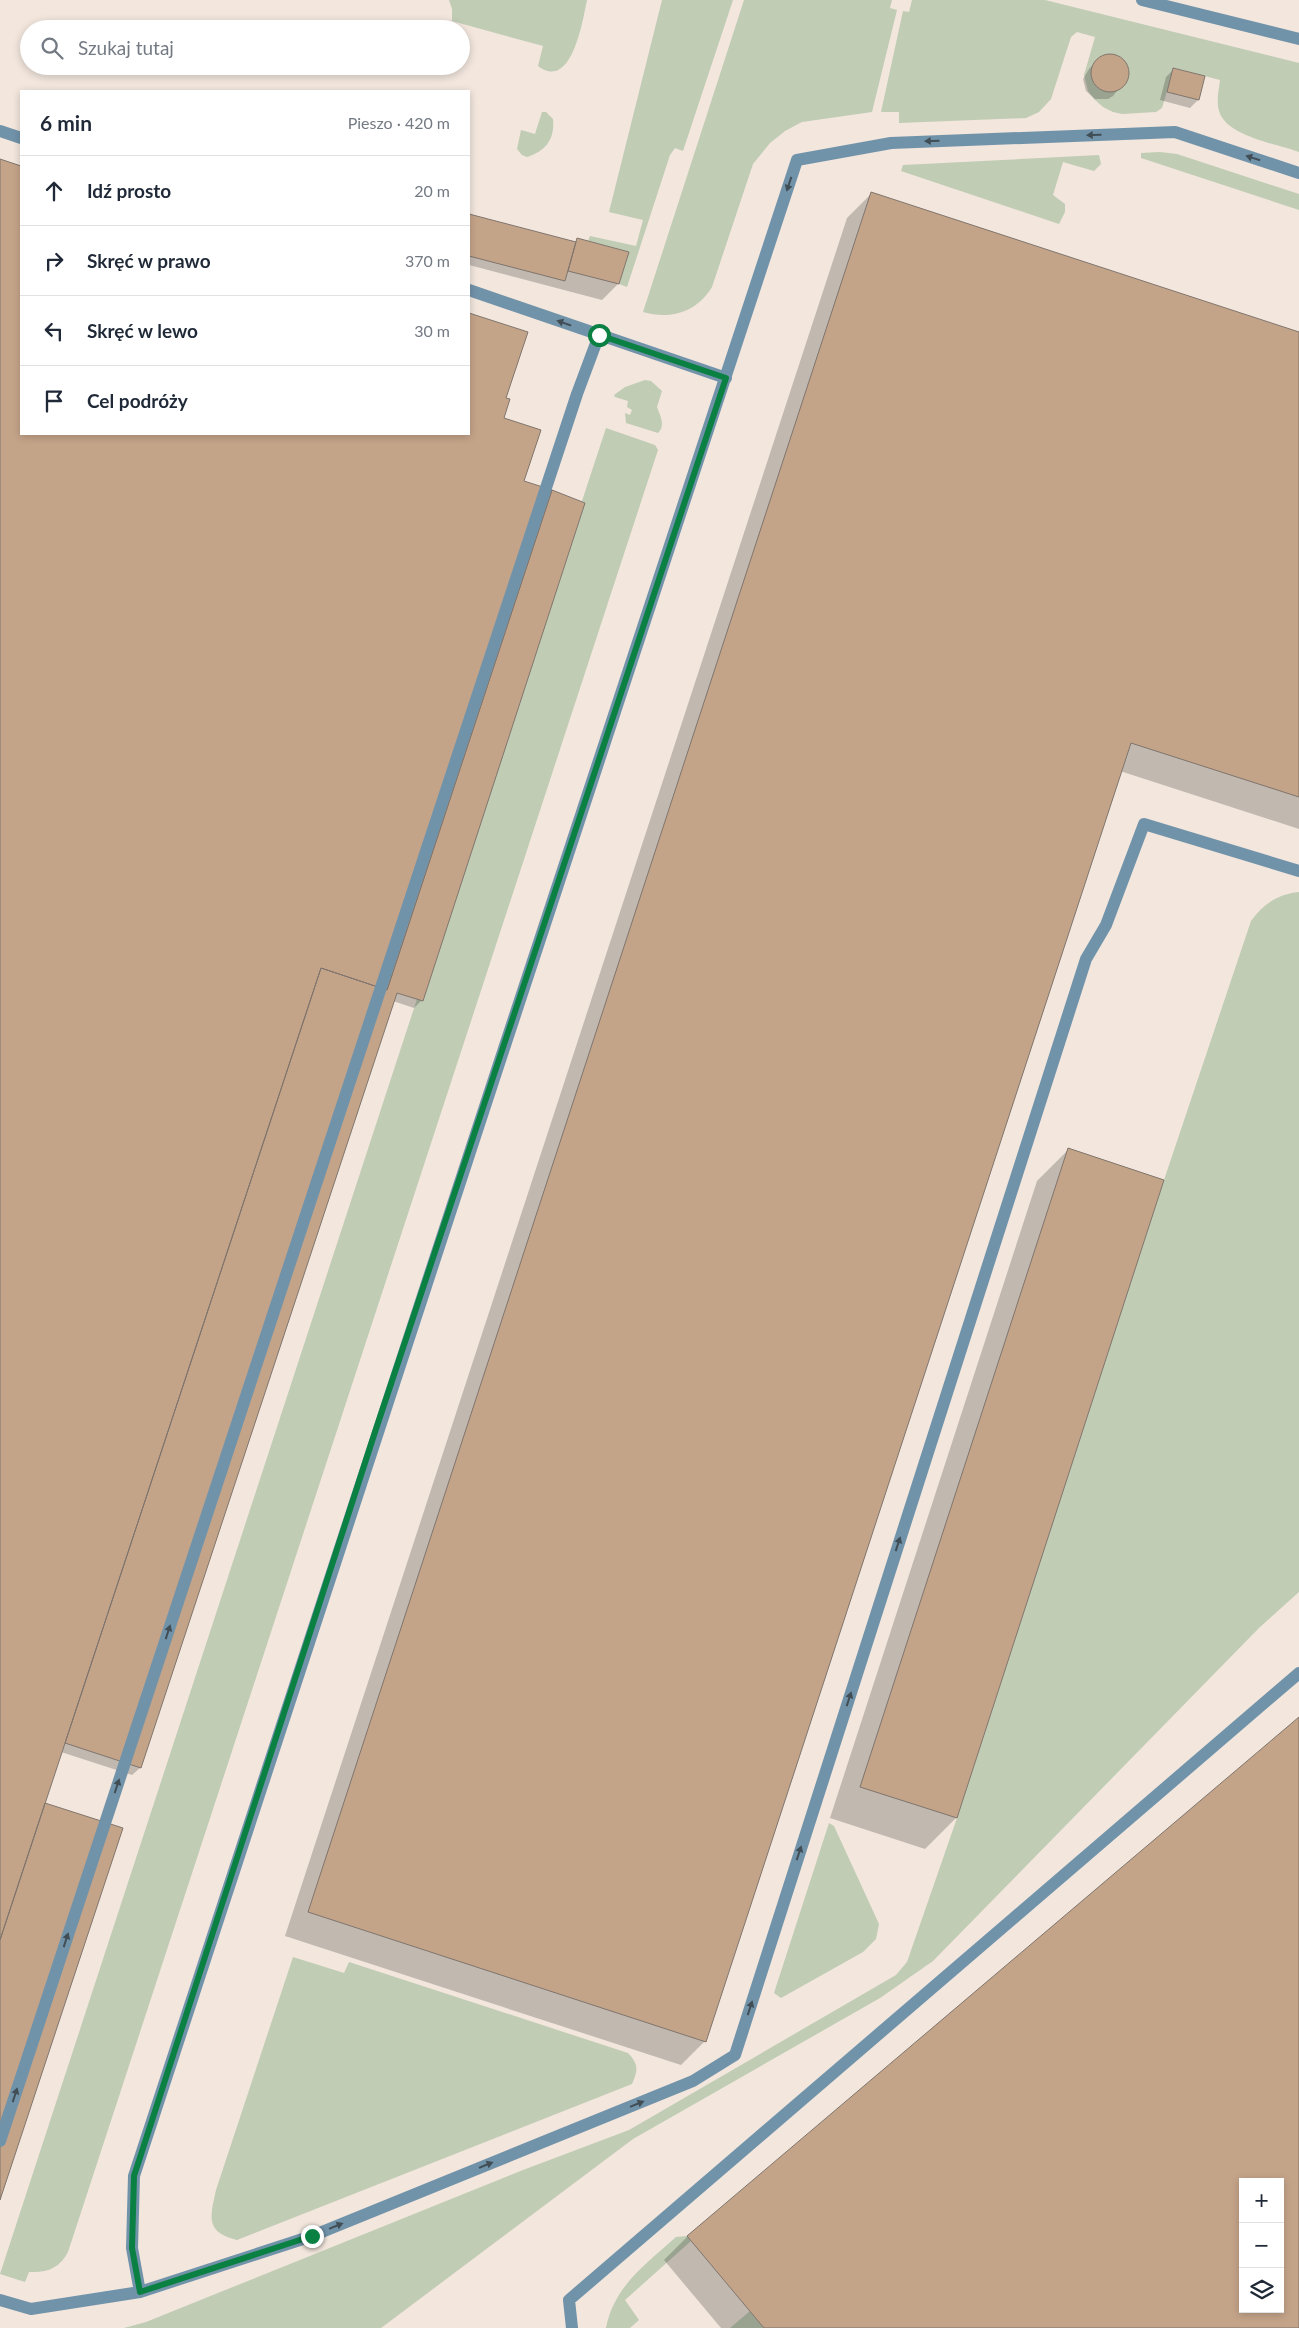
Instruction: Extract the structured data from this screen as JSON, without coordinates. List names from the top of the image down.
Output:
{
  "page": {
    "search": "Szukaj tutaj",
    "heading": ["6 min", "Pieszo · 420 m"],
    "list": [
      ["Idź prosto", "20 m"],
      ["Skręć w prawo", "370 m"],
      ["Skręć w lewo", "30 m"],
      "Cel podróży"
    ],
    "map_buttons": ["+", "−"]
  }
}
